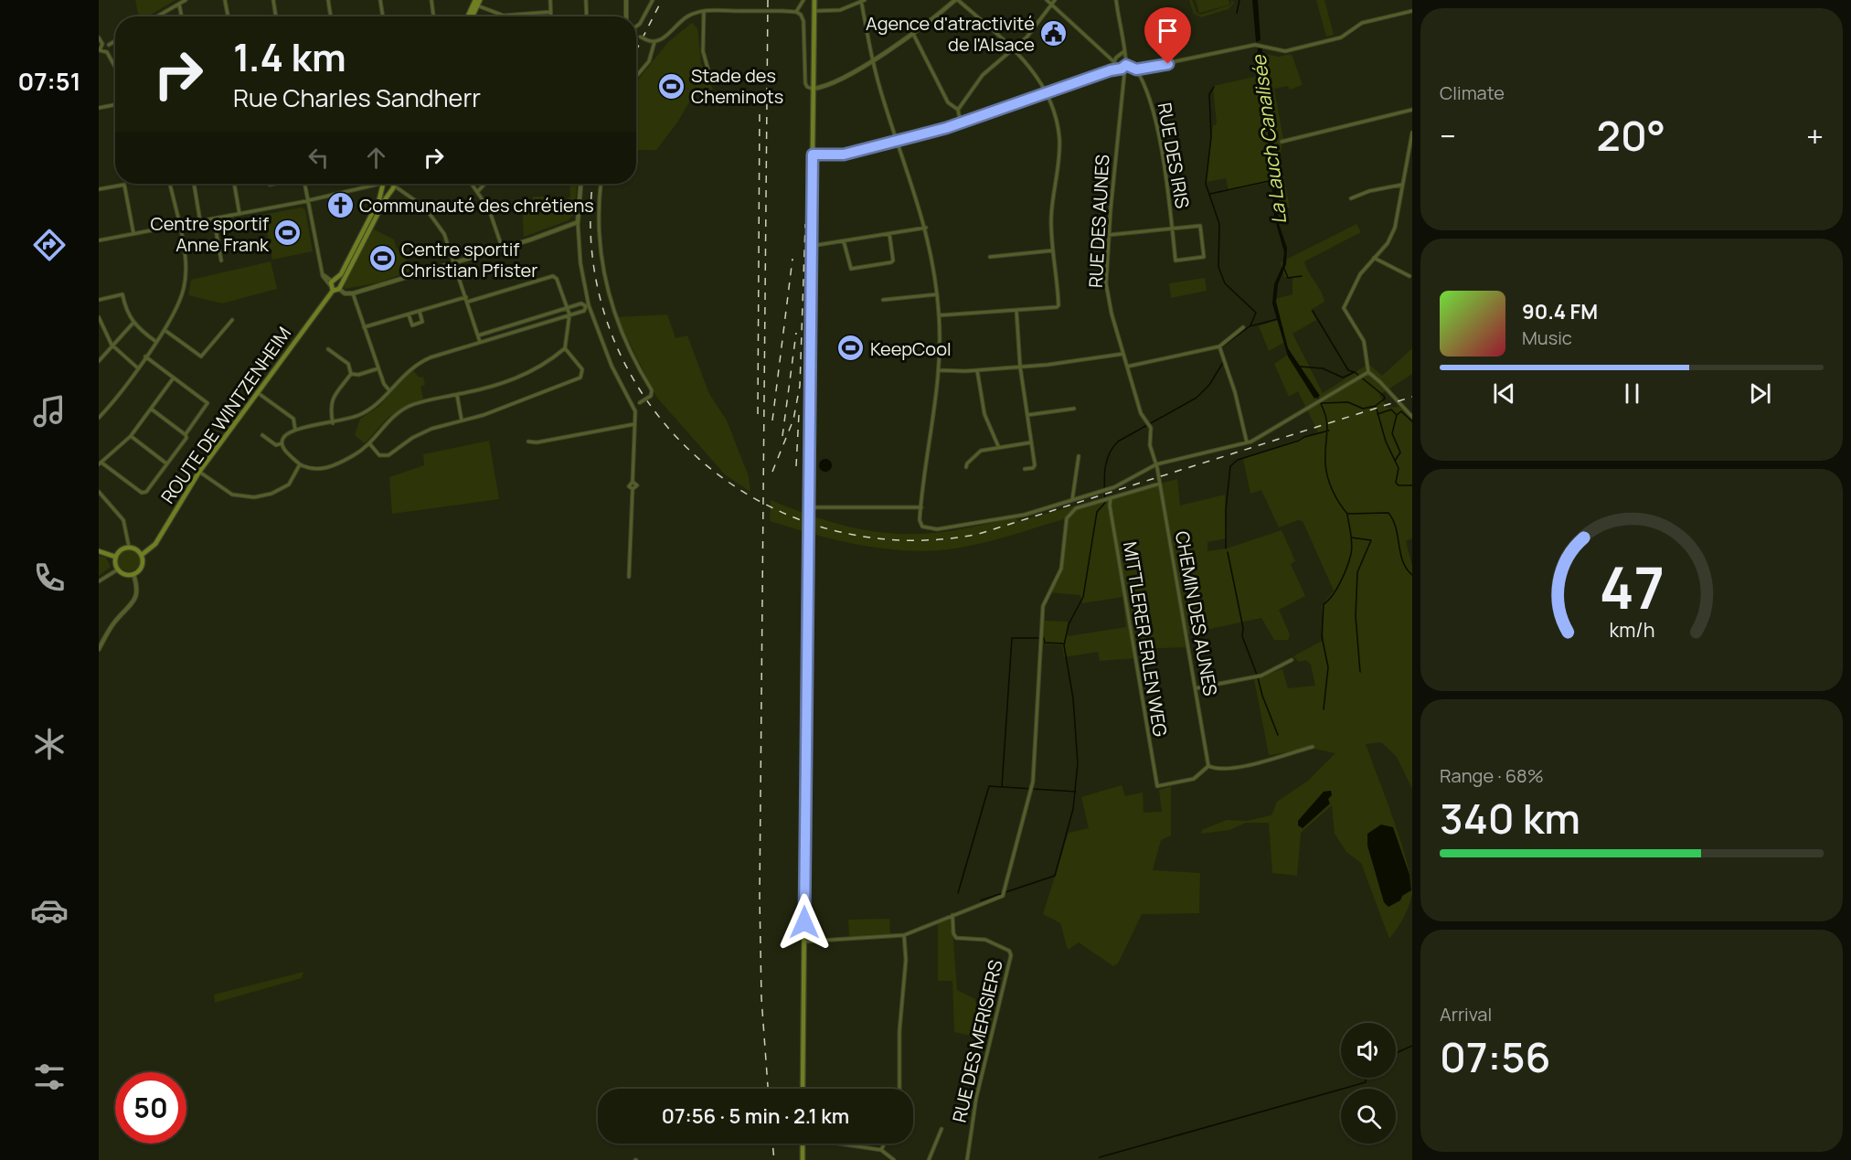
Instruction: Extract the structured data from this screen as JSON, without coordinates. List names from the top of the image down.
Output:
{
  "streets": {
    "main road": ["ROUTE DE WINTZENHEIM"],
    "street": [
      "RUE DES IRIS",
      "RUE DES AUNES",
      "CHEMIN DES AUNES",
      "MITTLERER ERLEN WEG",
      "RUE DES MERISIERS"
    ]
  },
  "crossings": [
    ["RUE DES AUNES", "CHEMIN DES AUNES"],
    ["CHEMIN DES AUNES", "MITTLERER ERLEN WEG"]
  ],
  "water": ["La Lauch Canalisée"],
  "places": {
    "public building": ["Agence d'atractivité de l'Alsace"],
    "sports": [
      "Stade des Cheminots",
      "Centre sportif Anne Frank",
      "Centre sportif Christian Pfister",
      "KeepCool"
    ],
    "church": ["Communauté des chrétiens"]
  },
  "page": {
    "tabs": "07:51",
    "tile": [
      "Climate",
      ["Range · 68%", "340 km"],
      ["Arrival", "07:56"]
    ],
    "turn": ["1.4 km", "Rue Charles Sandherr"],
    "heat": ["−", "20°", "+"],
    "song": ["90.4 FM", "Music"],
    "limit": "50",
    "trip": "07:56 · 5 min · 2.1 km",
    "gauge": ["47", "km/h"]
  }
}
